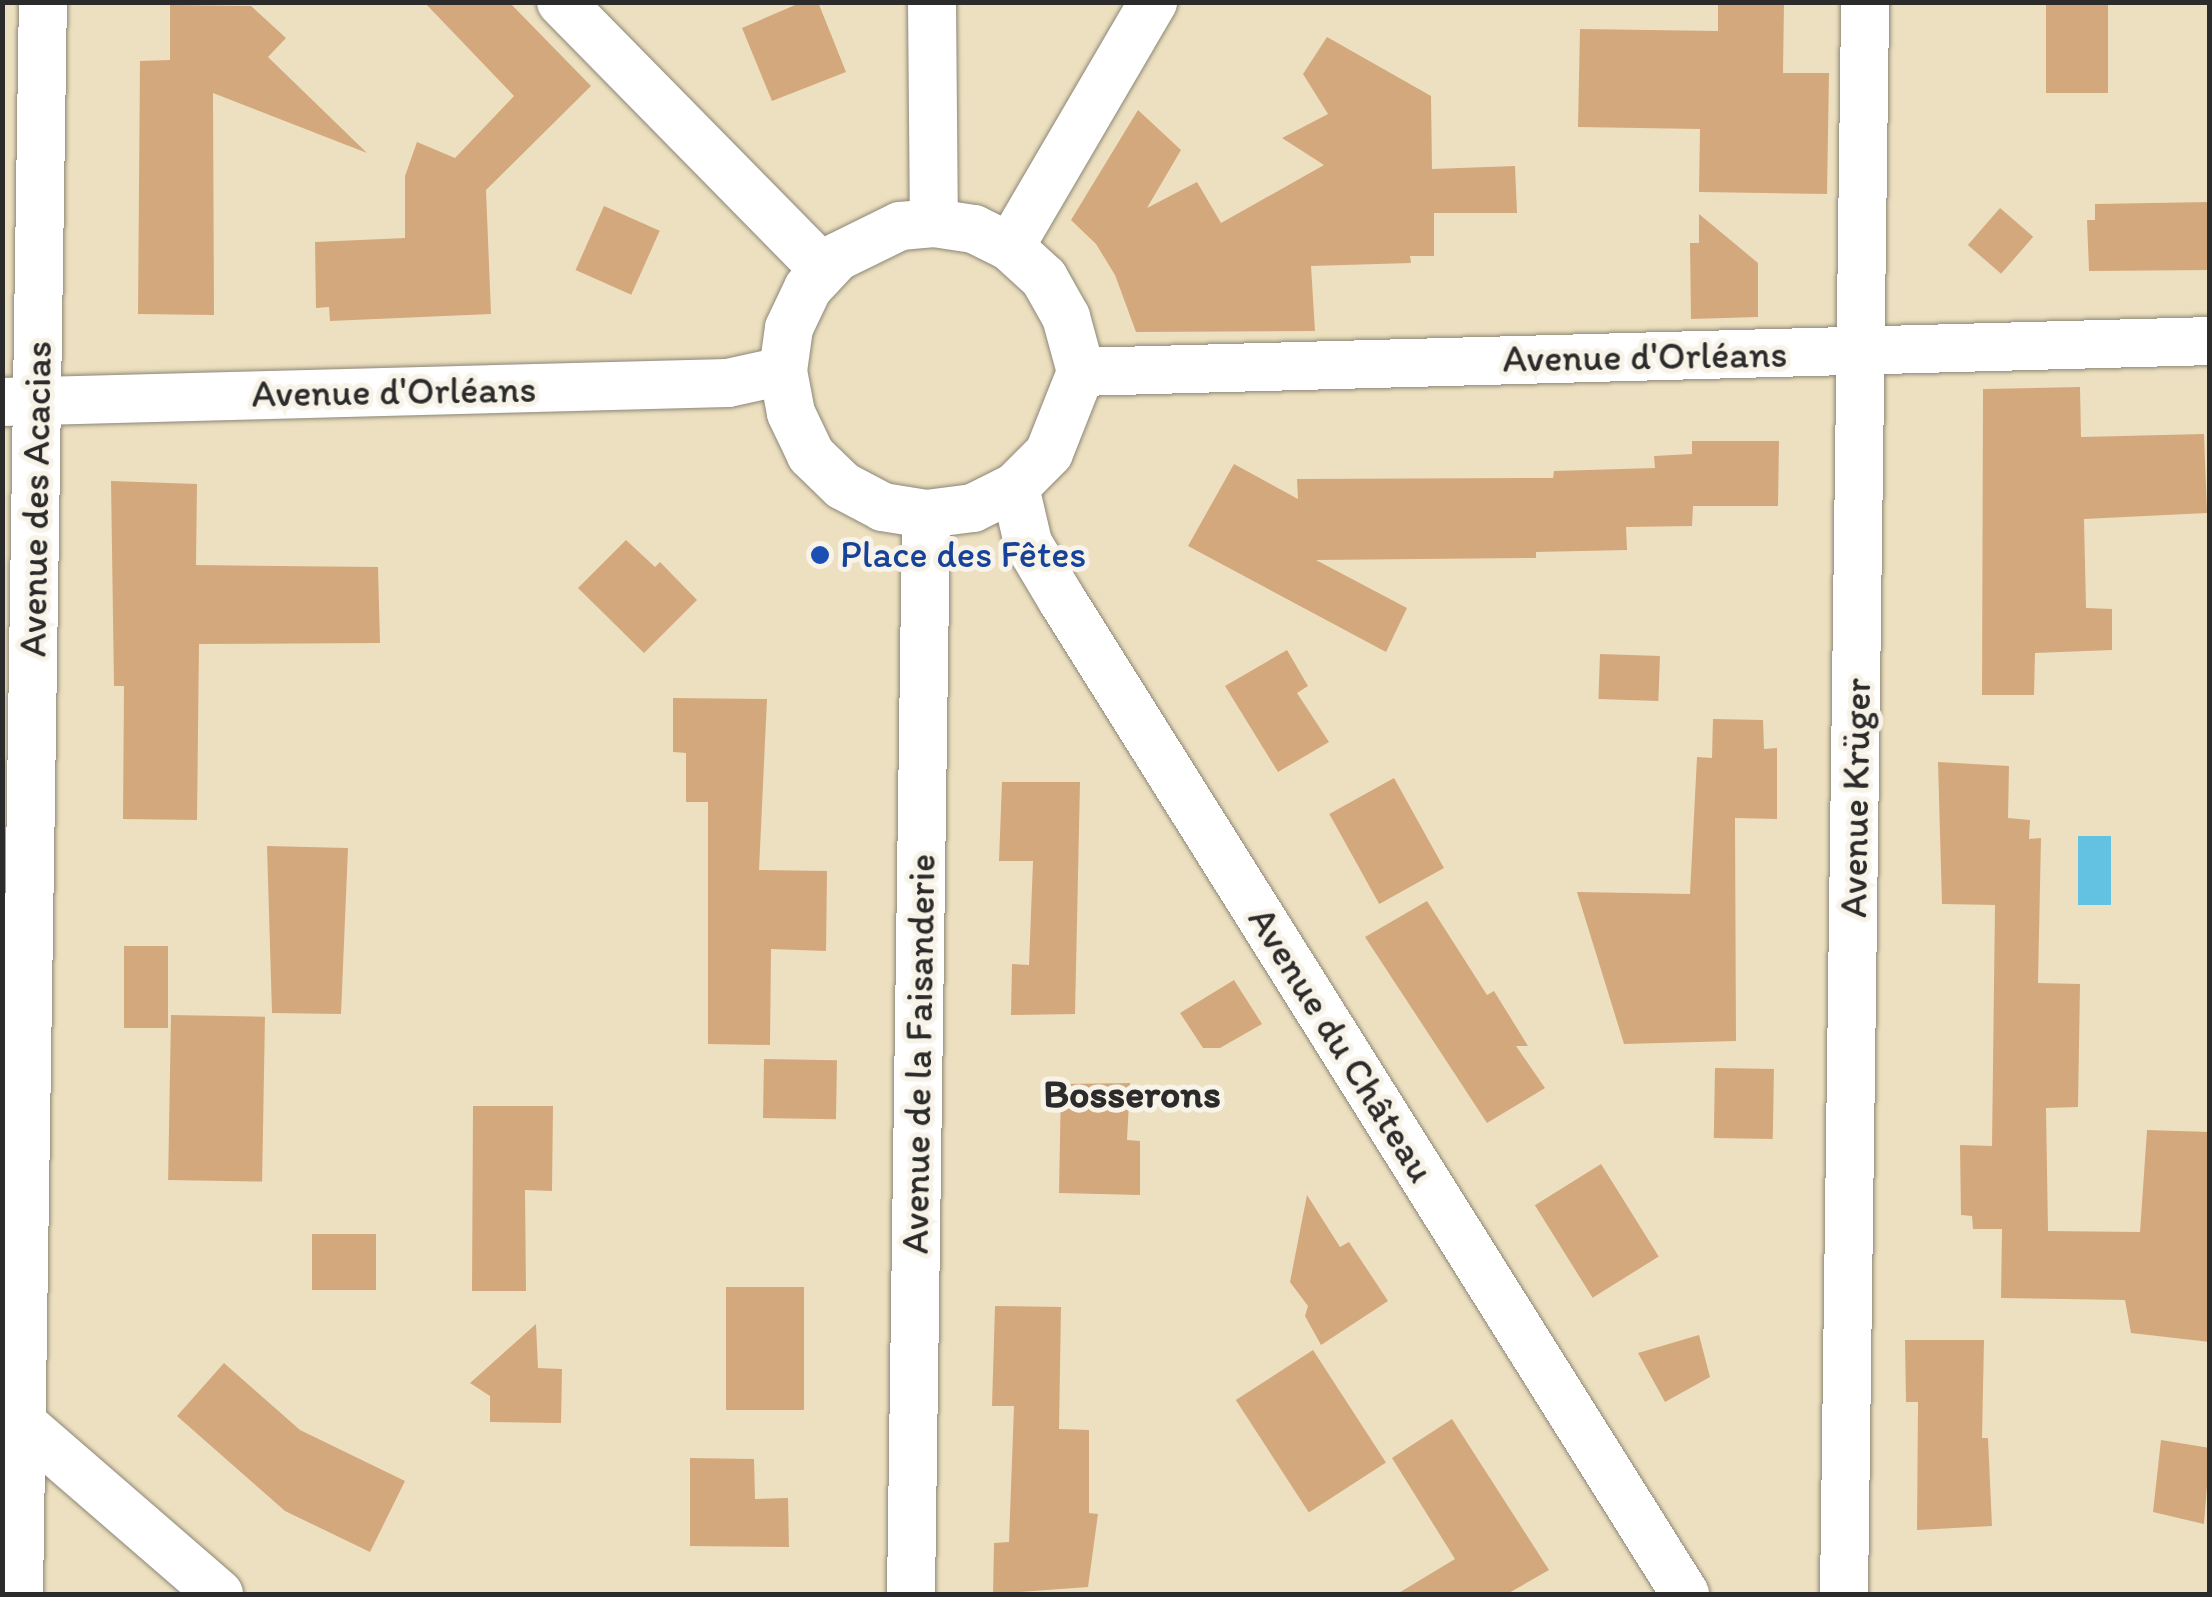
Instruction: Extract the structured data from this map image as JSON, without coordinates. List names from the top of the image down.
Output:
{
  "streets": {
    "street": [
      "Avenue d'Orléans",
      "Avenue des Acacias",
      "Avenue Krüger",
      "Avenue du Château",
      "Avenue de la Faisanderie"
    ]
  },
  "crossings": [
    ["Avenue d'Orléans", "Avenue des Acacias"],
    ["Avenue d'Orléans", "Avenue Krüger"],
    ["Avenue d'Orléans", "Avenue du Château"],
    ["Avenue d'Orléans", "Avenue de la Faisanderie"],
    ["Avenue du Château", "Avenue de la Faisanderie"]
  ],
  "districts": ["Bosserons"],
  "places": ["Place des Fêtes"]
}
